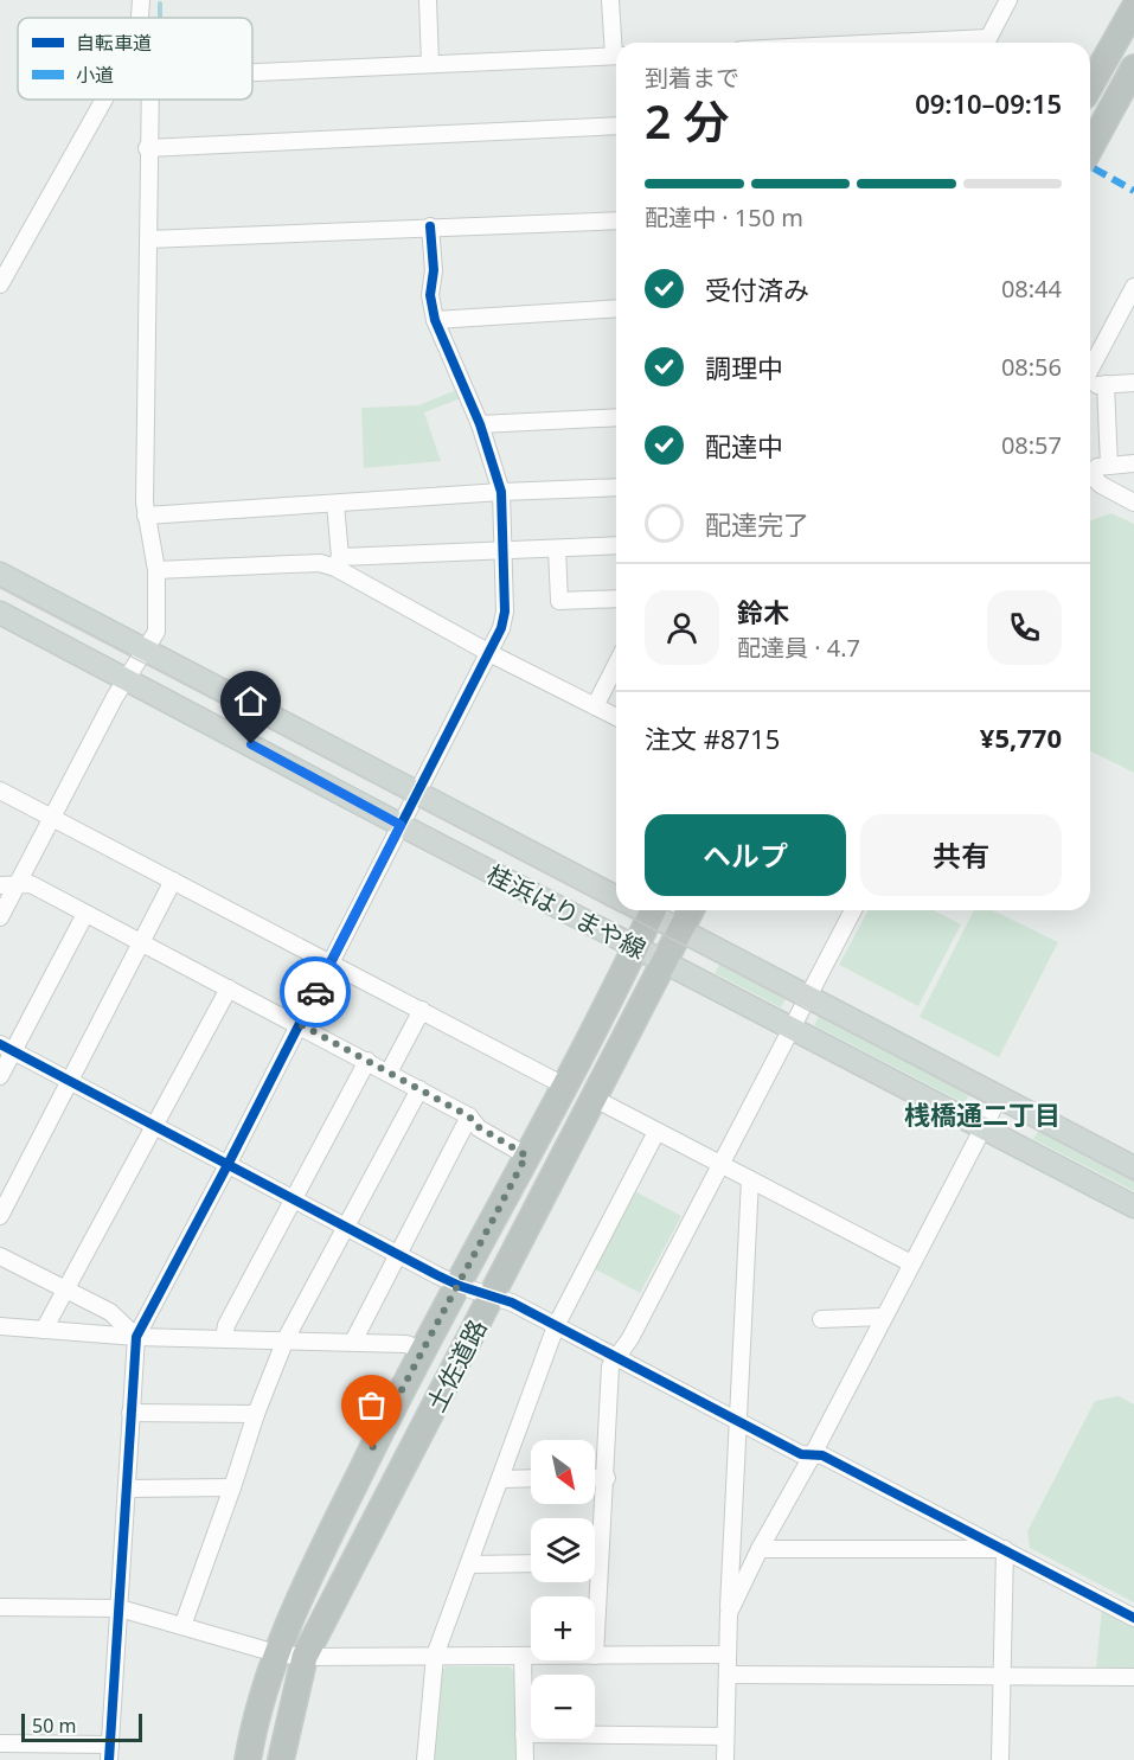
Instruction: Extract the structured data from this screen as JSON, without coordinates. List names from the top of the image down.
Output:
{
  "streets": {
    "highway": ["土佐道路"],
    "main road": ["桂浜はりまや線"]
  },
  "crossings": [
    ["桂浜はりまや線", "土佐道路"]
  ],
  "districts": ["桟橋通二丁目"],
  "legend": ["自転車道", "小道"],
  "scale_bar": "50 m",
  "north": "bottom right",
  "page": {
    "heading": ["2 分", "到着まで", "09:10–09:15"],
    "panel": [
      "鈴木",
      "配達員 · 4.7",
      "注文 #8715",
      "¥5,770"
    ],
    "bar": "配達中 · 150 m",
    "list": [
      ["受付済み", "08:44"],
      ["調理中", "08:56"],
      ["配達中", "08:57"],
      "配達完了"
    ],
    "buttons": ["ヘルプ", "共有"],
    "map_buttons": ["+", "−"],
    "scale": "50 m"
  }
}
